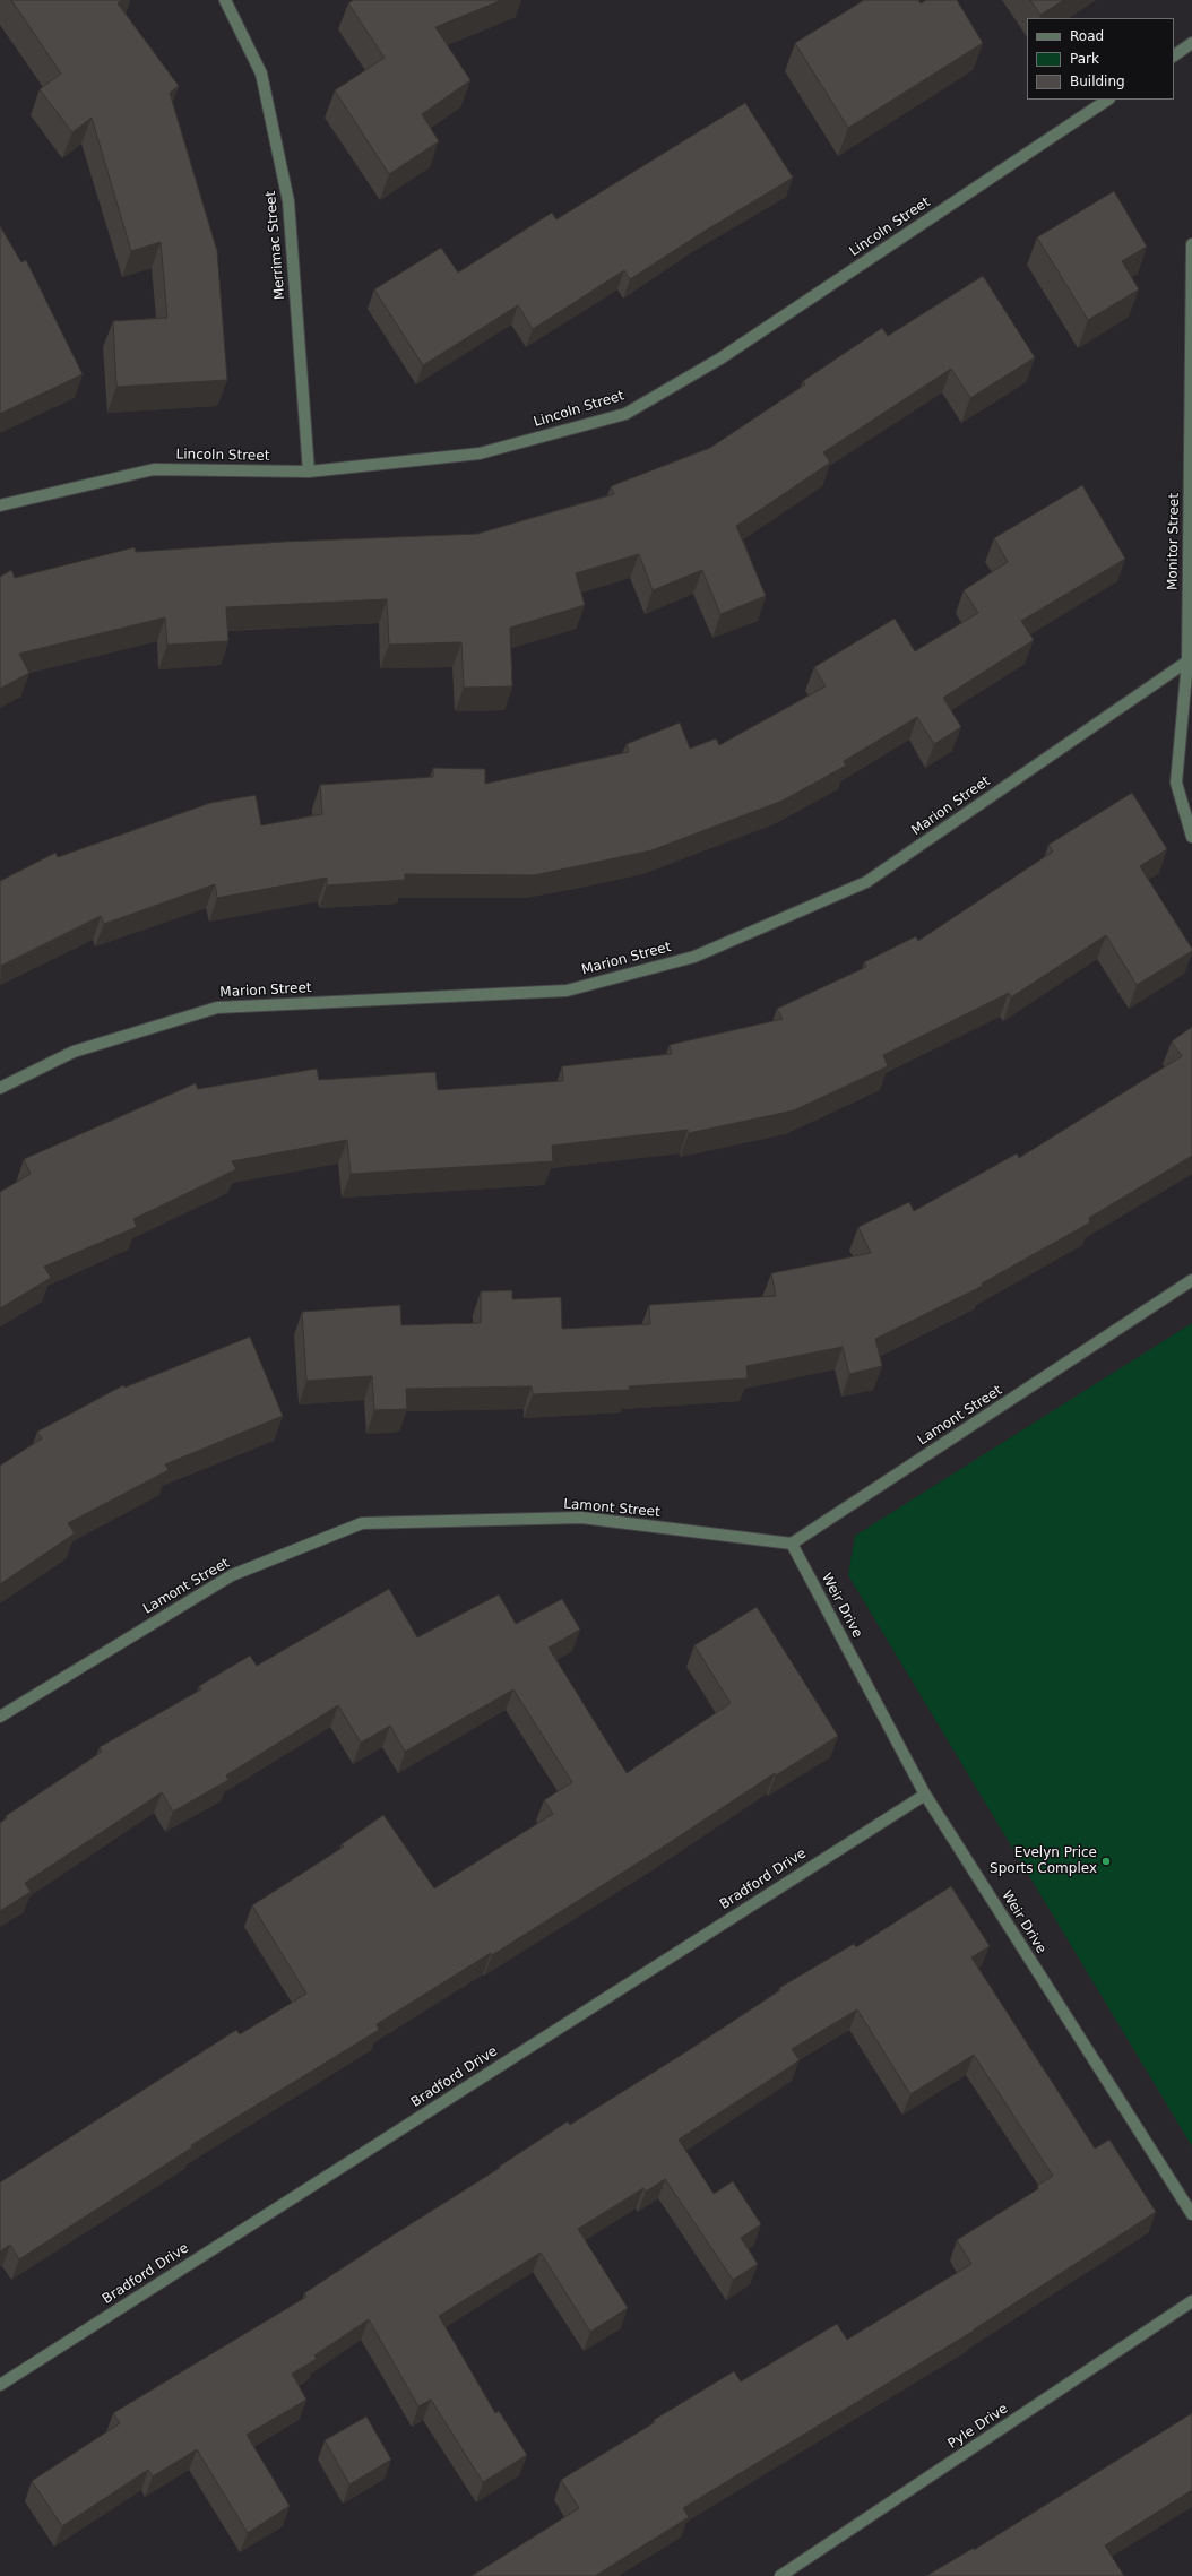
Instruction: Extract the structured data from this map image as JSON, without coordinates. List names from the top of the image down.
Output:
{
  "streets": {
    "street": [
      "Lincoln Street",
      "Merrimac Street",
      "Monitor Street",
      "Marion Street",
      "Lamont Street",
      "Weir Drive",
      "Bradford Drive",
      "Pyle Drive"
    ]
  },
  "crossings": [
    ["Lincoln Street", "Merrimac Street"],
    ["Monitor Street", "Marion Street"],
    ["Lamont Street", "Weir Drive"],
    ["Weir Drive", "Bradford Drive"]
  ],
  "places": ["Evelyn Price Sports Complex"],
  "legend": ["Road", "Park", "Building"]
}
